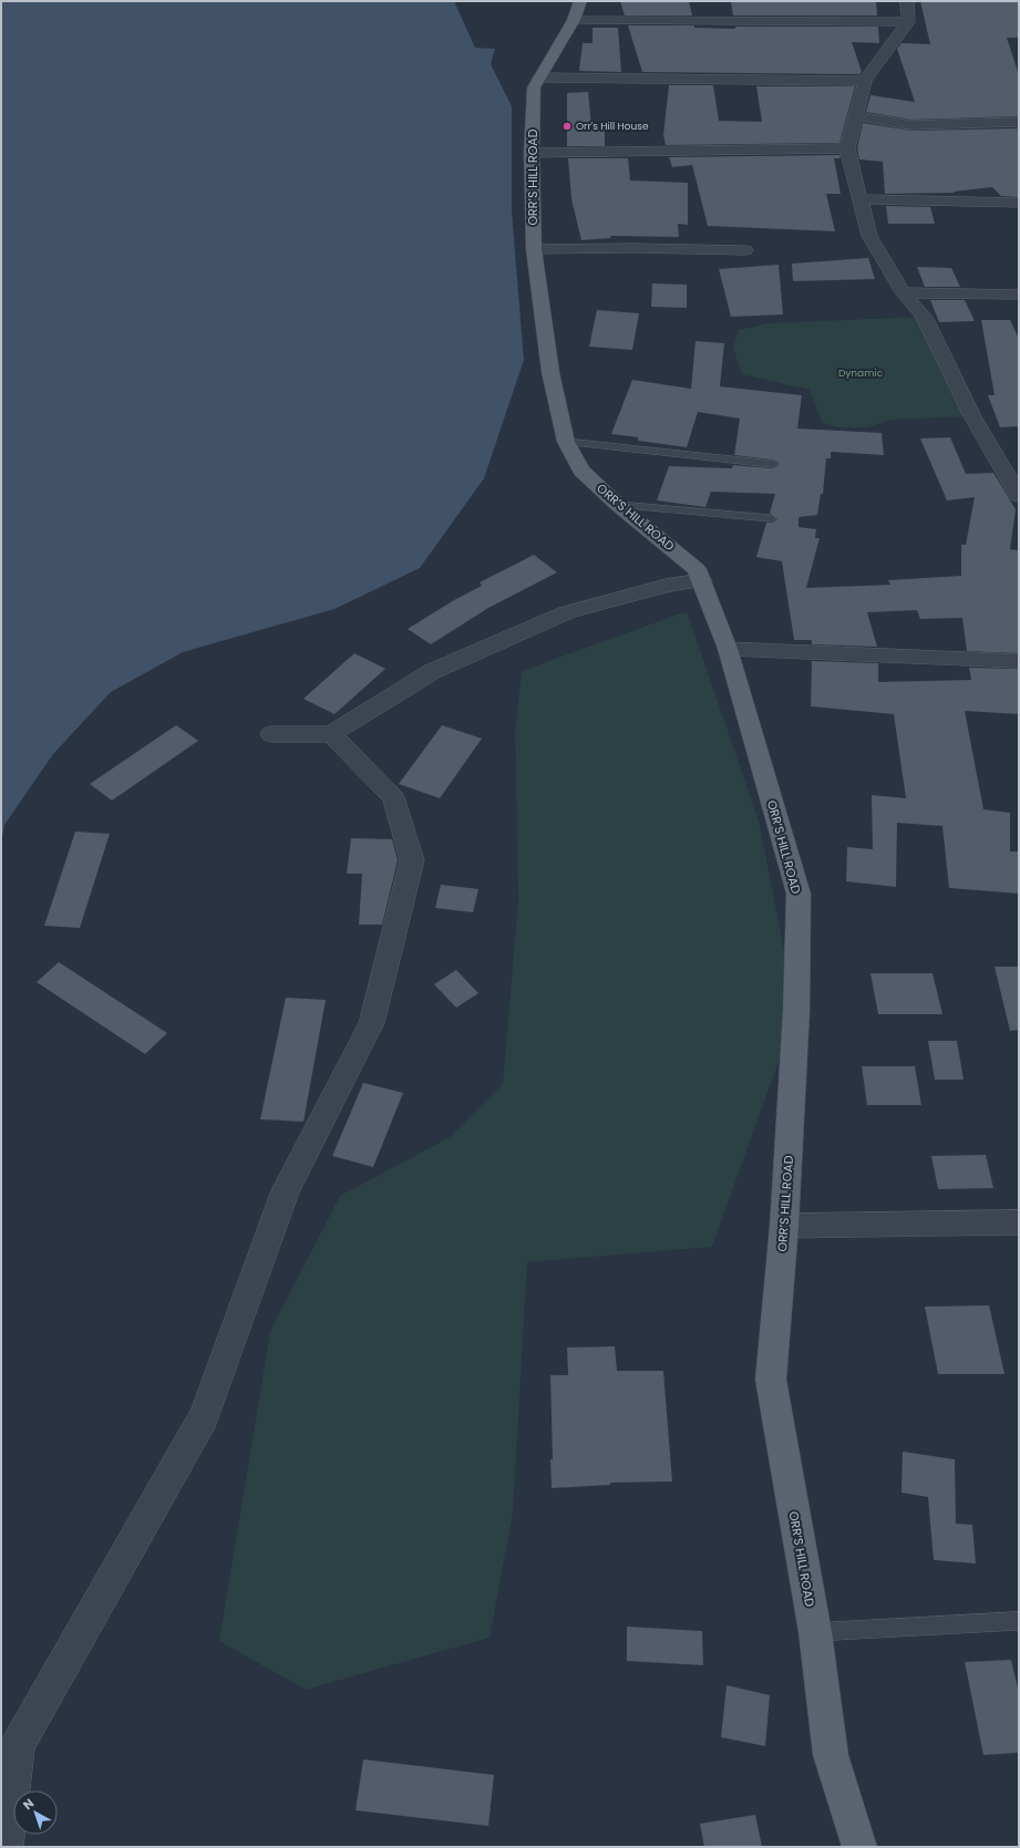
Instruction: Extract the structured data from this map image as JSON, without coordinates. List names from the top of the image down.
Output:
{
  "streets": {
    "main road": ["ORR’S HILL ROAD"]
  },
  "parks": ["Dynamic"],
  "places": ["Orr's Hill House"],
  "north": "top left"
}
